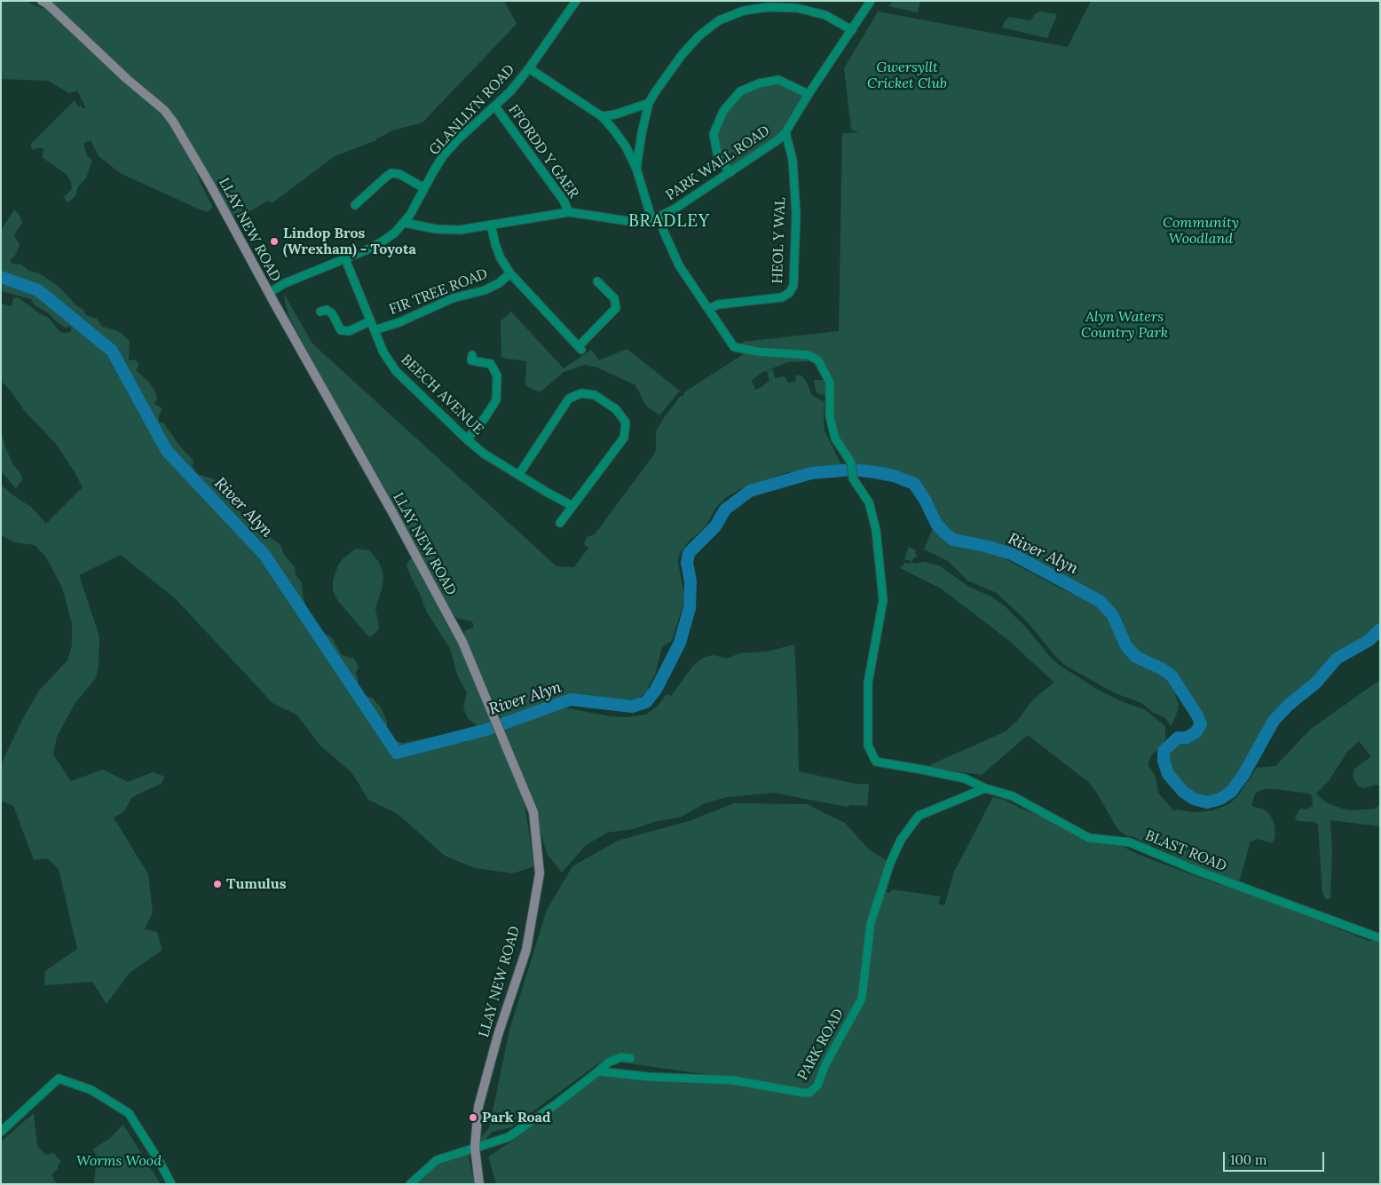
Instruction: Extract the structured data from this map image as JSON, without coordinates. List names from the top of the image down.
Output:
{
  "streets": {
    "main road": ["LLAY NEW ROAD"],
    "street": [
      "GLANLLYN ROAD",
      "FFORDD Y GAER",
      "PARK WALL ROAD",
      "HEOL Y WAL",
      "FIR TREE ROAD",
      "BEECH AVENUE",
      "BLAST ROAD",
      "PARK ROAD"
    ]
  },
  "crossings": [
    ["GLANLLYN ROAD", "FFORDD Y GAER"],
    ["GLANLLYN ROAD", "PARK WALL ROAD"],
    ["GLANLLYN ROAD", "LLAY NEW ROAD"],
    ["GLANLLYN ROAD", "BEECH AVENUE"],
    ["FFORDD Y GAER", "PARK WALL ROAD"],
    ["PARK WALL ROAD", "HEOL Y WAL"],
    ["HEOL Y WAL", "BLAST ROAD"],
    ["FIR TREE ROAD", "BEECH AVENUE"],
    ["BLAST ROAD", "PARK ROAD"]
  ],
  "districts": ["BRADLEY"],
  "water": ["River Alyn"],
  "parks": [
    "Gwersyllt Cricket Club",
    "Community Woodland",
    "Alyn Waters Country Park",
    "Worms Wood"
  ],
  "places": ["Lindop Bros (Wrexham) - Toyota", "Tumulus", "Park Road"],
  "scale_bar": "100 m"
}
